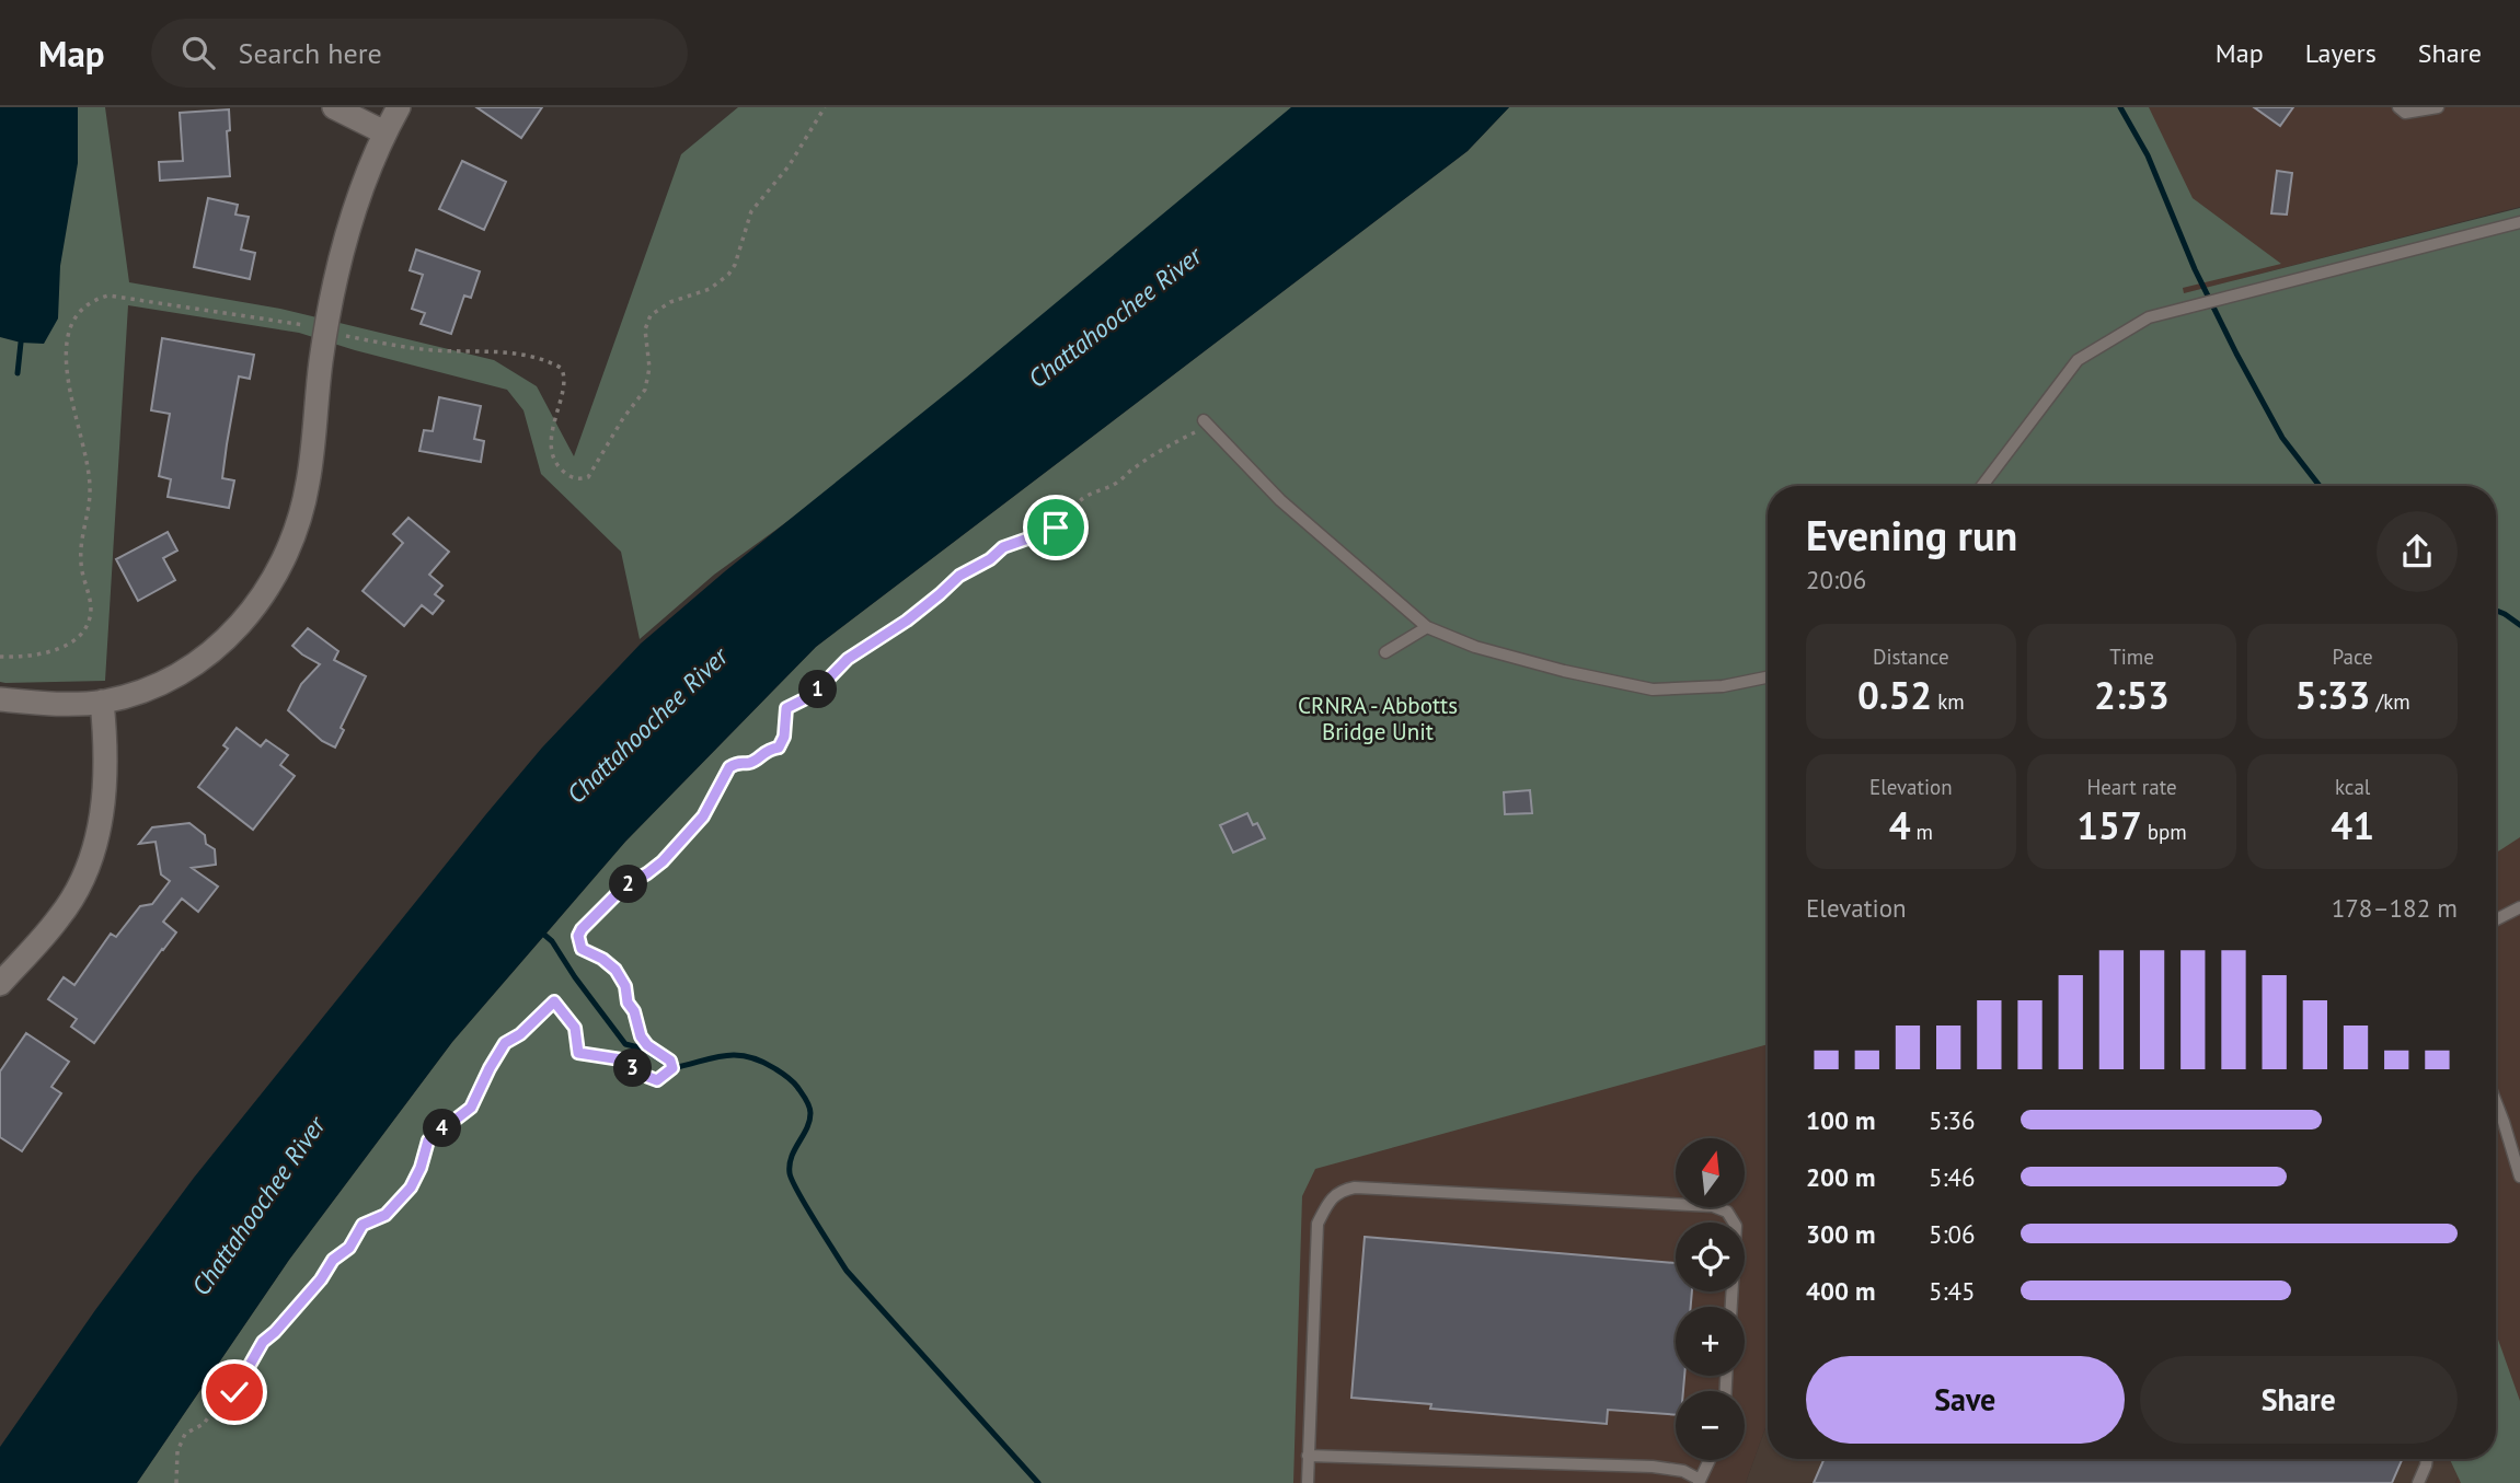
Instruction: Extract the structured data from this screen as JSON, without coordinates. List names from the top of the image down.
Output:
{
  "water": ["Chattahoochee River"],
  "parks": ["CRNRA - Abbotts Bridge Unit"],
  "north": "top",
  "page": {
    "header": "Map",
    "search": "Search here",
    "nav": ["Map", "Layers", "Share"],
    "heading": ["Evening run", "20:06"],
    "stats": [
      ["Distance", "0.52 km"],
      ["Time", "2:53"],
      ["Pace", "5:33 /km"],
      ["Elevation", "4 m"],
      ["Heart rate", "157 bpm"],
      ["kcal", "41"]
    ],
    "pins": [
      "1",
      "2",
      "3",
      "4"
    ],
    "chart": ["Elevation", "178–182 m"],
    "list": [
      {
        "name": "100 m",
        "note": "5:36"
      },
      {
        "name": "200 m",
        "note": "5:46"
      },
      {
        "name": "300 m",
        "note": "5:06"
      },
      {
        "name": "400 m",
        "note": "5:45"
      }
    ],
    "map_buttons": ["+", "−"],
    "buttons": ["Save", "Share"]
  }
}
